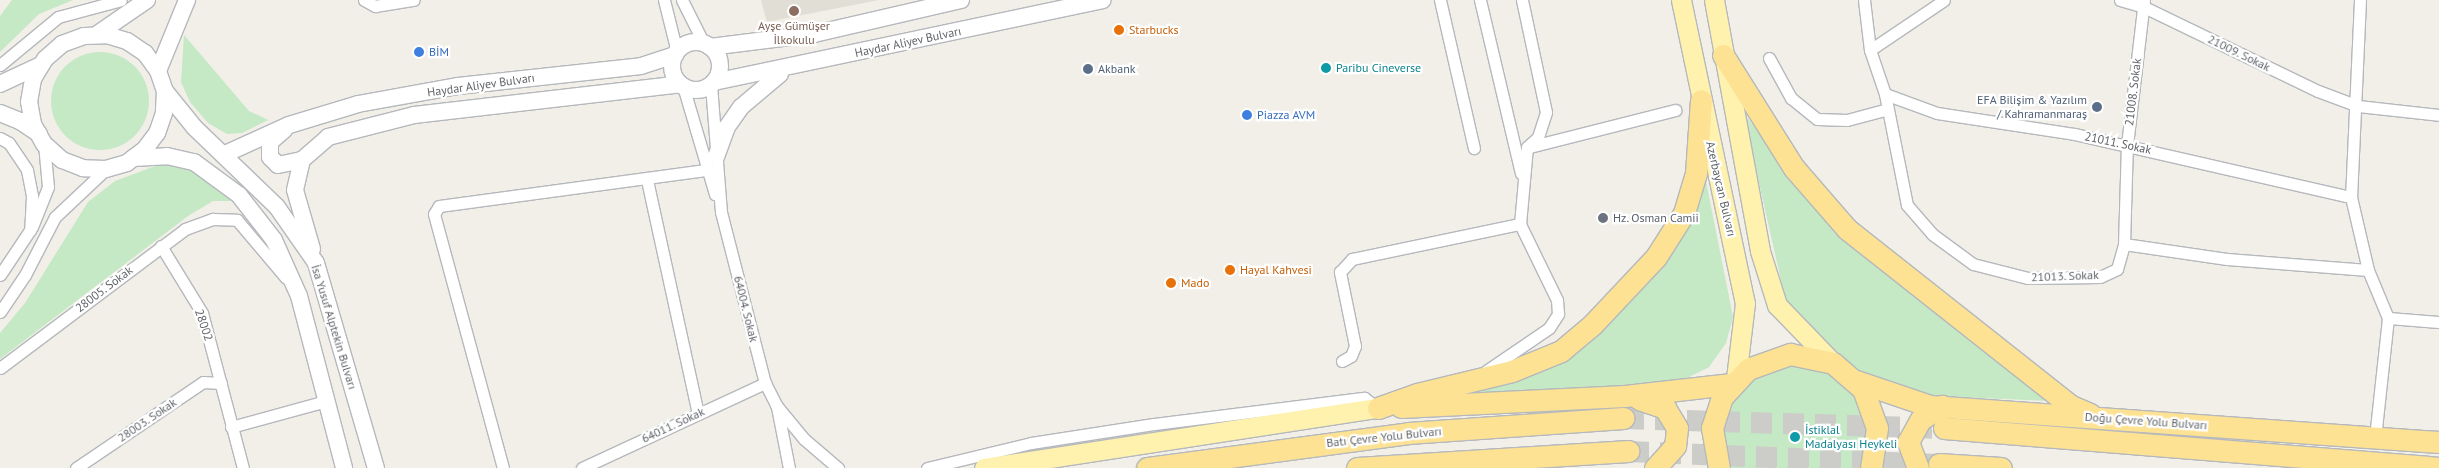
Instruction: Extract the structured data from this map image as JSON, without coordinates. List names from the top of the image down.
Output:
{
  "streets": {
    "highway": ["Doğu Çevre Yolu Bulvarı", "Batı Çevre Yolu Bulvarı"],
    "main road": ["Haydar Aliyev Bulvarı", "Azerbaycan Bulvarı", "İsa Yusuf Alptekin Bulvarı"],
    "street": [
      "21009. Sokak",
      "21008. Sokak",
      "21011. Sokak",
      "21013. Sokak",
      "28005. Sokak",
      "64004. Sokak",
      "28002",
      "28003. Sokak",
      "64011. Sokak"
    ]
  },
  "crossings": [
    ["Haydar Aliyev Bulvarı", "64004. Sokak"],
    ["Haydar Aliyev Bulvarı", "İsa Yusuf Alptekin Bulvarı"],
    ["21009. Sokak", "21008. Sokak"],
    ["21008. Sokak", "21011. Sokak"],
    ["21008. Sokak", "21013. Sokak"],
    ["21011. Sokak", "21013. Sokak"],
    ["Azerbaycan Bulvarı", "Batı Çevre Yolu Bulvarı"],
    ["28005. Sokak", "28002"],
    ["28005. Sokak", "İsa Yusuf Alptekin Bulvarı"],
    ["64004. Sokak", "64011. Sokak"],
    ["28002", "28003. Sokak"]
  ],
  "places": [
    "Ayşe Gümüşer İlkokulu",
    "Starbucks",
    "BİM",
    "Paribu Cineverse",
    "Akbank",
    "EFA Bilişim & Yazılım / Kahramanmaraş",
    "Piazza AVM",
    "Hz. Osman Camii",
    "Hayal Kahvesi",
    "Mado",
    "İstiklal Madalyası Heykeli"
  ]
}
